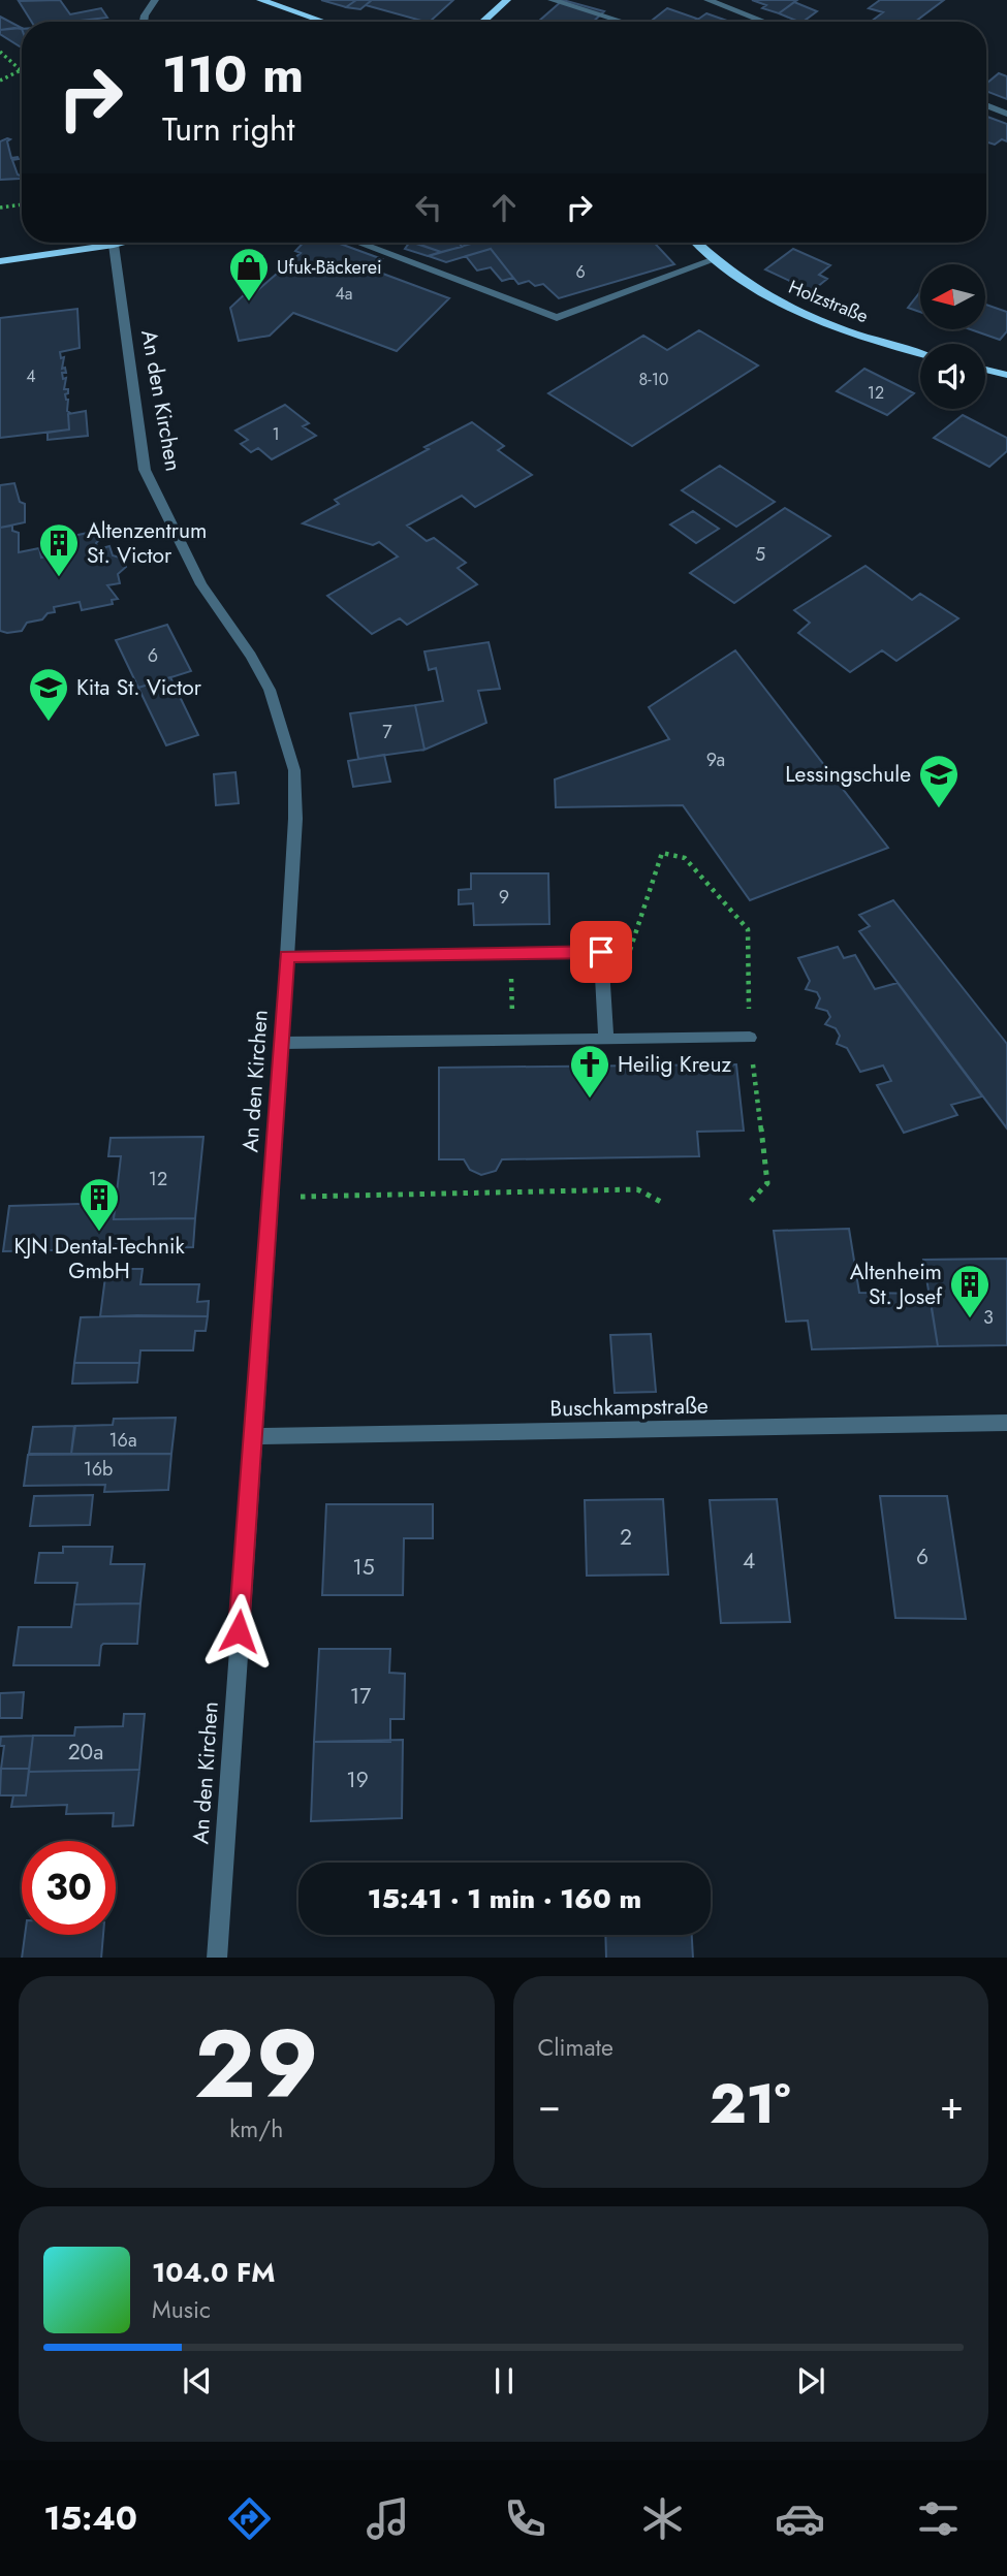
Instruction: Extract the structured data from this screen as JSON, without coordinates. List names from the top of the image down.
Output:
{
  "streets": {
    "street": ["Holzstraße", "An den Kirchen", "Buschkampstraße"]
  },
  "crossings": [
    ["An den Kirchen", "Buschkampstraße"]
  ],
  "places": {
    "shop": ["Ufuk-Bäckerei"],
    "building": ["Altenzentrum St. Victor", "KJN Dental-Technik GmbH", "Altenheim St. Josef"],
    "school or university": ["Kita St. Victor", "Lessingschule"],
    "church": ["Heilig Kreuz"]
  },
  "house_numbers": [
    "6",
    "4a",
    "4",
    "8-10",
    "12",
    "1",
    "5",
    "6",
    "7",
    "9a",
    "9",
    "12",
    "3",
    "16a",
    "16b",
    "2",
    "6",
    "4",
    "15",
    "17",
    "20a",
    "19"
  ],
  "north": "left",
  "page": {
    "turn": ["110 m", "Turn right"],
    "limit": "30",
    "trip": "15:41 · 1 min · 160 m",
    "tile": [
      ["29", "km/h"],
      "Climate"
    ],
    "heat": ["−", "21°", "+"],
    "song": ["104.0 FM", "Music"],
    "tabs": "15:40"
  }
}
